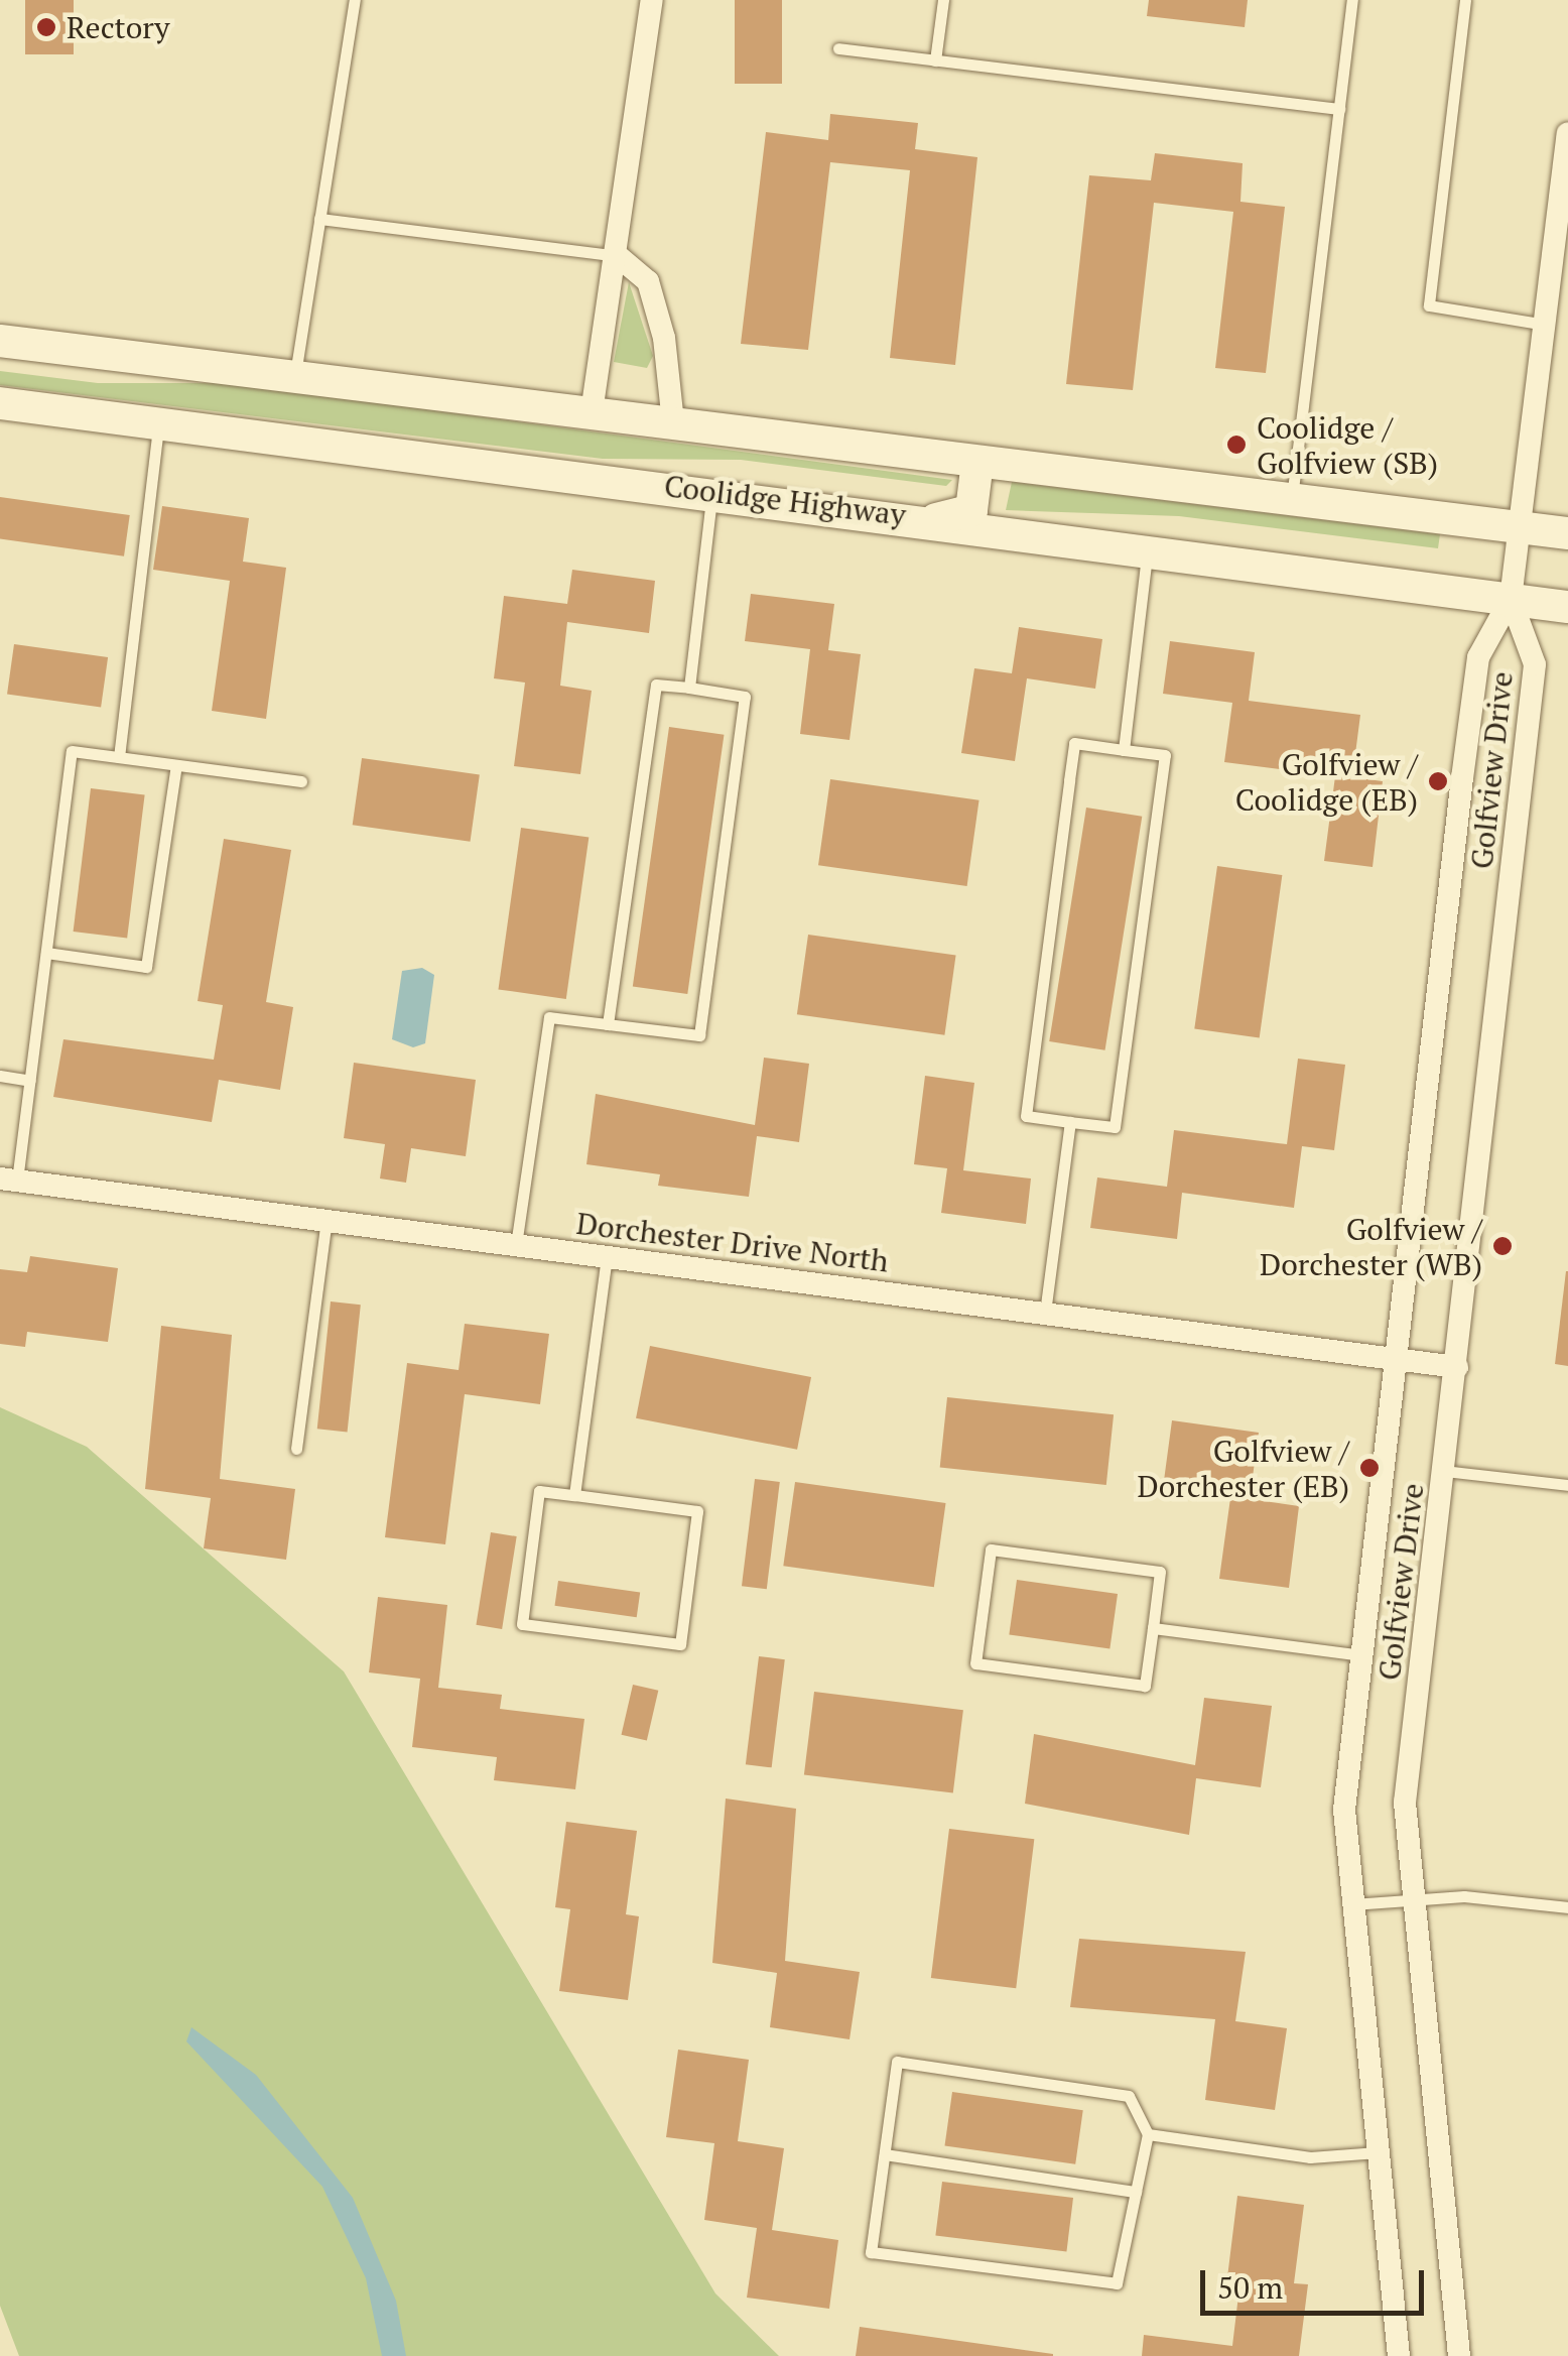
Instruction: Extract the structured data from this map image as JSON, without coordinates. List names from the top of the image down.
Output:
{
  "streets": {
    "main road": ["Coolidge Highway"],
    "street": ["Golfview Drive", "Dorchester Drive North"]
  },
  "crossings": [
    ["Coolidge Highway", "Golfview Drive"],
    ["Golfview Drive", "Dorchester Drive North"]
  ],
  "places": [
    "Rectory",
    "Coolidge / Golfview (SB)",
    "Golfview / Coolidge (EB)",
    "Golfview / Dorchester (WB)",
    "Golfview / Dorchester (EB)"
  ],
  "scale_bar": "50 m"
}
